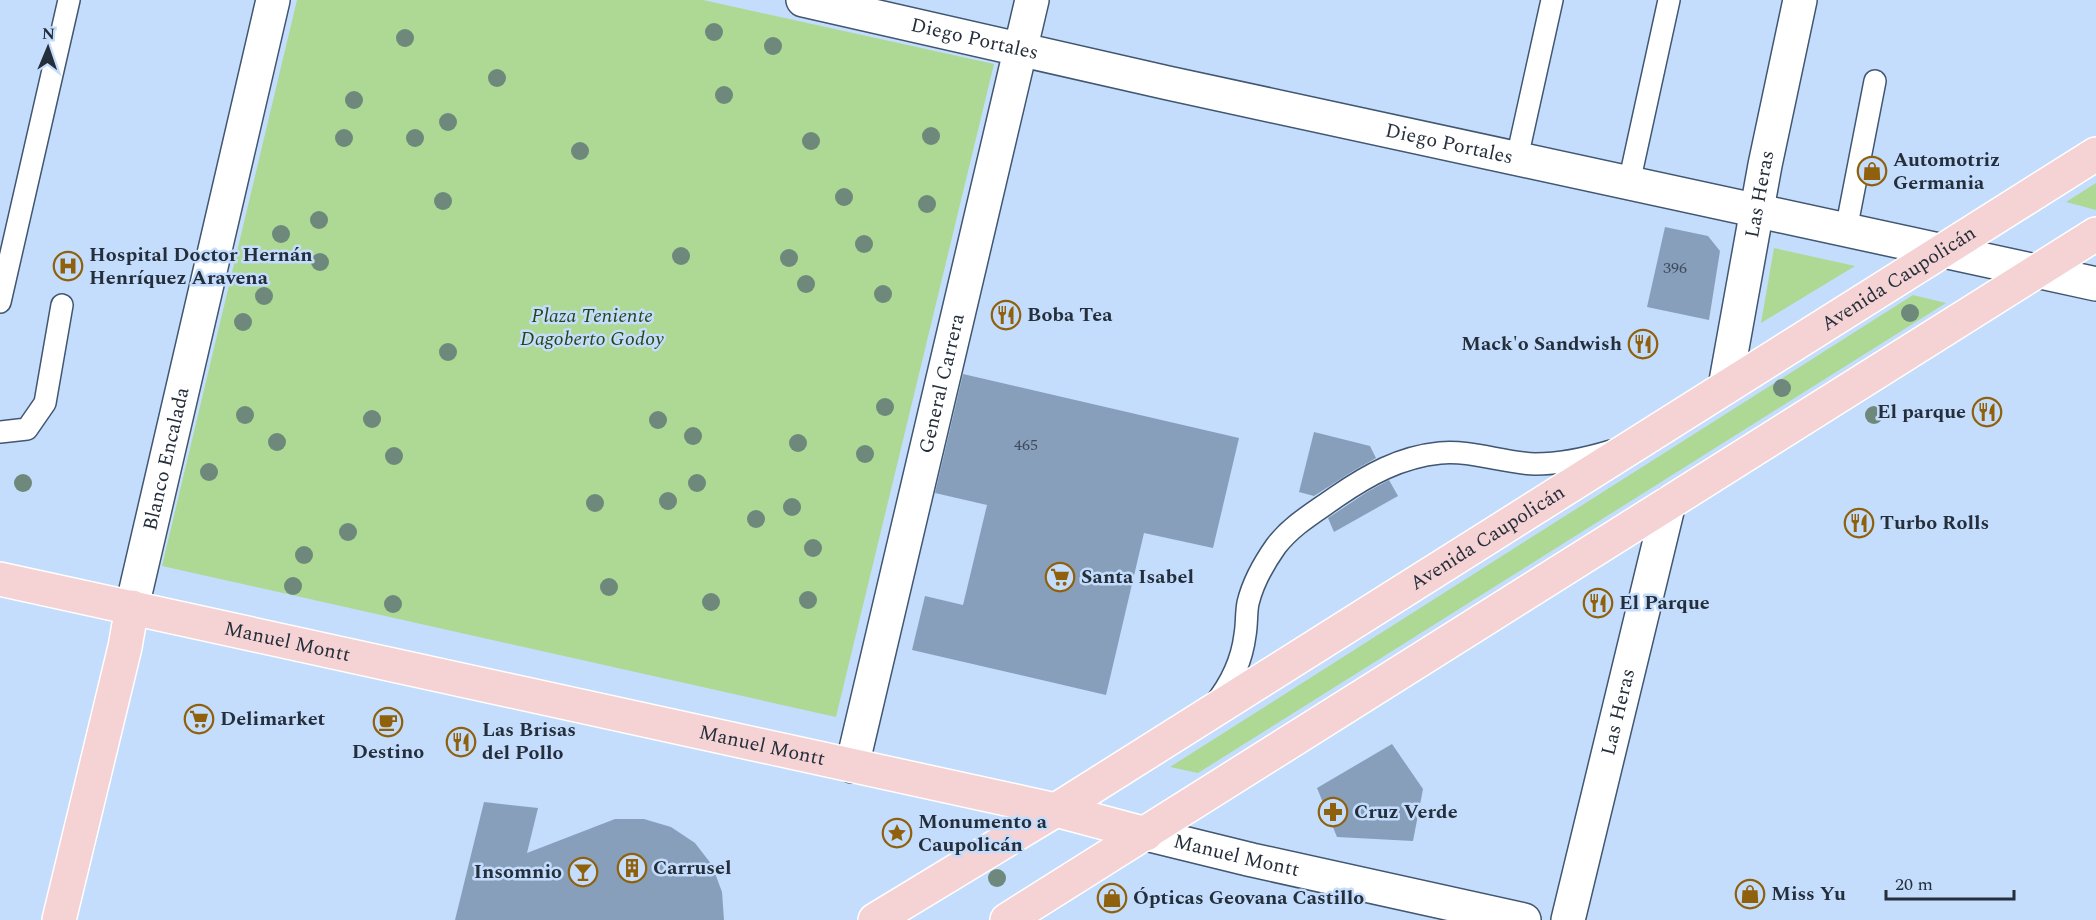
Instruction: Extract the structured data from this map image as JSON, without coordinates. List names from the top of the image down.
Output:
{
  "streets": {
    "main road": ["Avenida Caupolicán", "Blanco Encalada", "Manuel Montt"],
    "street": ["Diego Portales", "Las Heras", "General Carrera"]
  },
  "crossings": [
    ["Diego Portales", "Las Heras"],
    ["Diego Portales", "Avenida Caupolicán"],
    ["Diego Portales", "General Carrera"],
    ["Las Heras", "Avenida Caupolicán"],
    ["Avenida Caupolicán", "Manuel Montt"],
    ["General Carrera", "Manuel Montt"],
    ["Blanco Encalada", "Manuel Montt"]
  ],
  "parks": ["Plaza Teniente Dagoberto Godoy"],
  "places": {
    "shop": ["Automotriz Germania", "Miss Yu", "Ópticas Geovana Castillo"],
    "hospital": ["Hospital Doctor Hernán Henríquez Aravena"],
    "restaurant": [
      "Boba Tea",
      "Mack'o Sandwish",
      "El parque",
      "Turbo Rolls",
      "El Parque",
      "Las Brisas del Pollo"
    ],
    "supermarket": ["Santa Isabel", "Delimarket"],
    "cafe": ["Destino"],
    "pharmacy": ["Cruz Verde"],
    "place": ["Monumento a Caupolicán"],
    "building": ["Carrusel"],
    "bar": ["Insomnio"]
  },
  "house_numbers": ["396", "465"],
  "scale_bar": "20 m",
  "north": "top"
}
